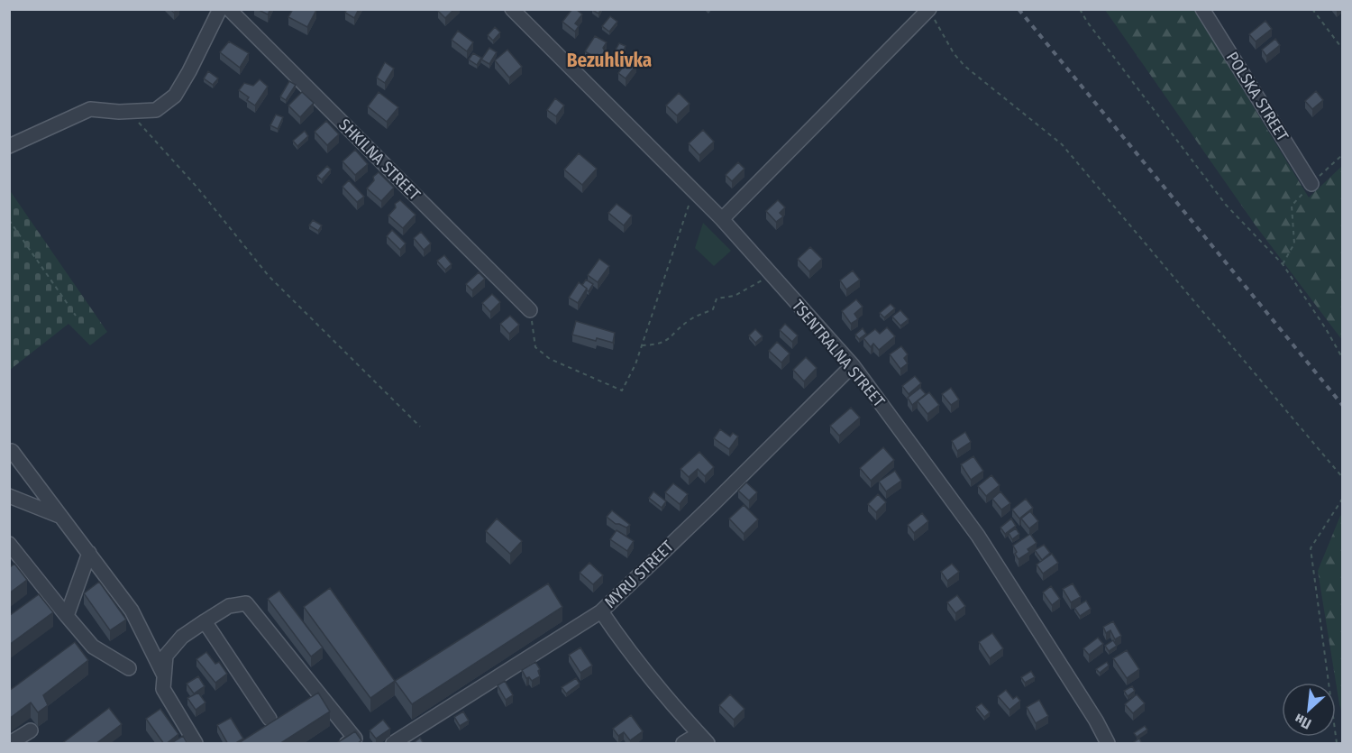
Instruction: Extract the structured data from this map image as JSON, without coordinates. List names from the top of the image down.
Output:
{
  "streets": {
    "street": [
      "POLSKA STREET",
      "SHKILNA STREET",
      "TSENTRALNA STREET",
      "MYRU STREET"
    ]
  },
  "crossings": [
    ["TSENTRALNA STREET", "MYRU STREET"]
  ],
  "districts": ["Bezuhlivka"],
  "north": "bottom left"
}
